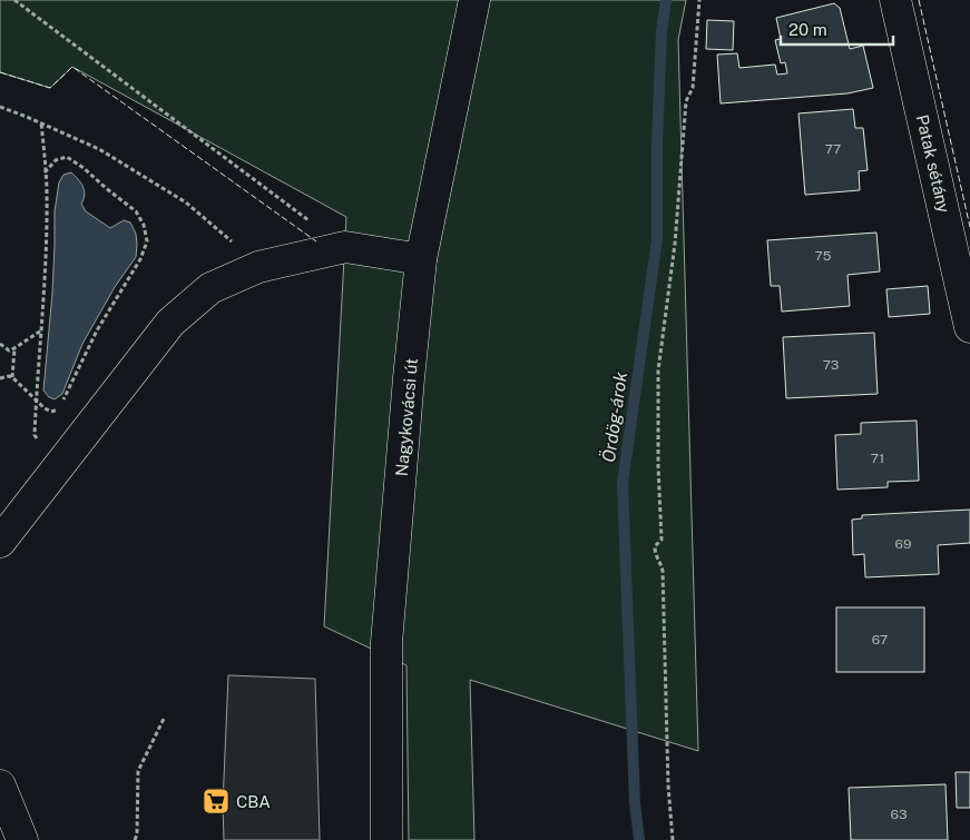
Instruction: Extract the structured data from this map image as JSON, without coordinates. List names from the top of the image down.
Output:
{
  "streets": {
    "street": ["Patak sétány", "Nagykovácsi út"]
  },
  "water": ["Ördög-árok"],
  "places": {
    "supermarket": ["CBA"]
  },
  "house_numbers": [
    "77",
    "75",
    "73",
    "71",
    "69",
    "67",
    "63"
  ],
  "scale_bar": "20 m"
}
